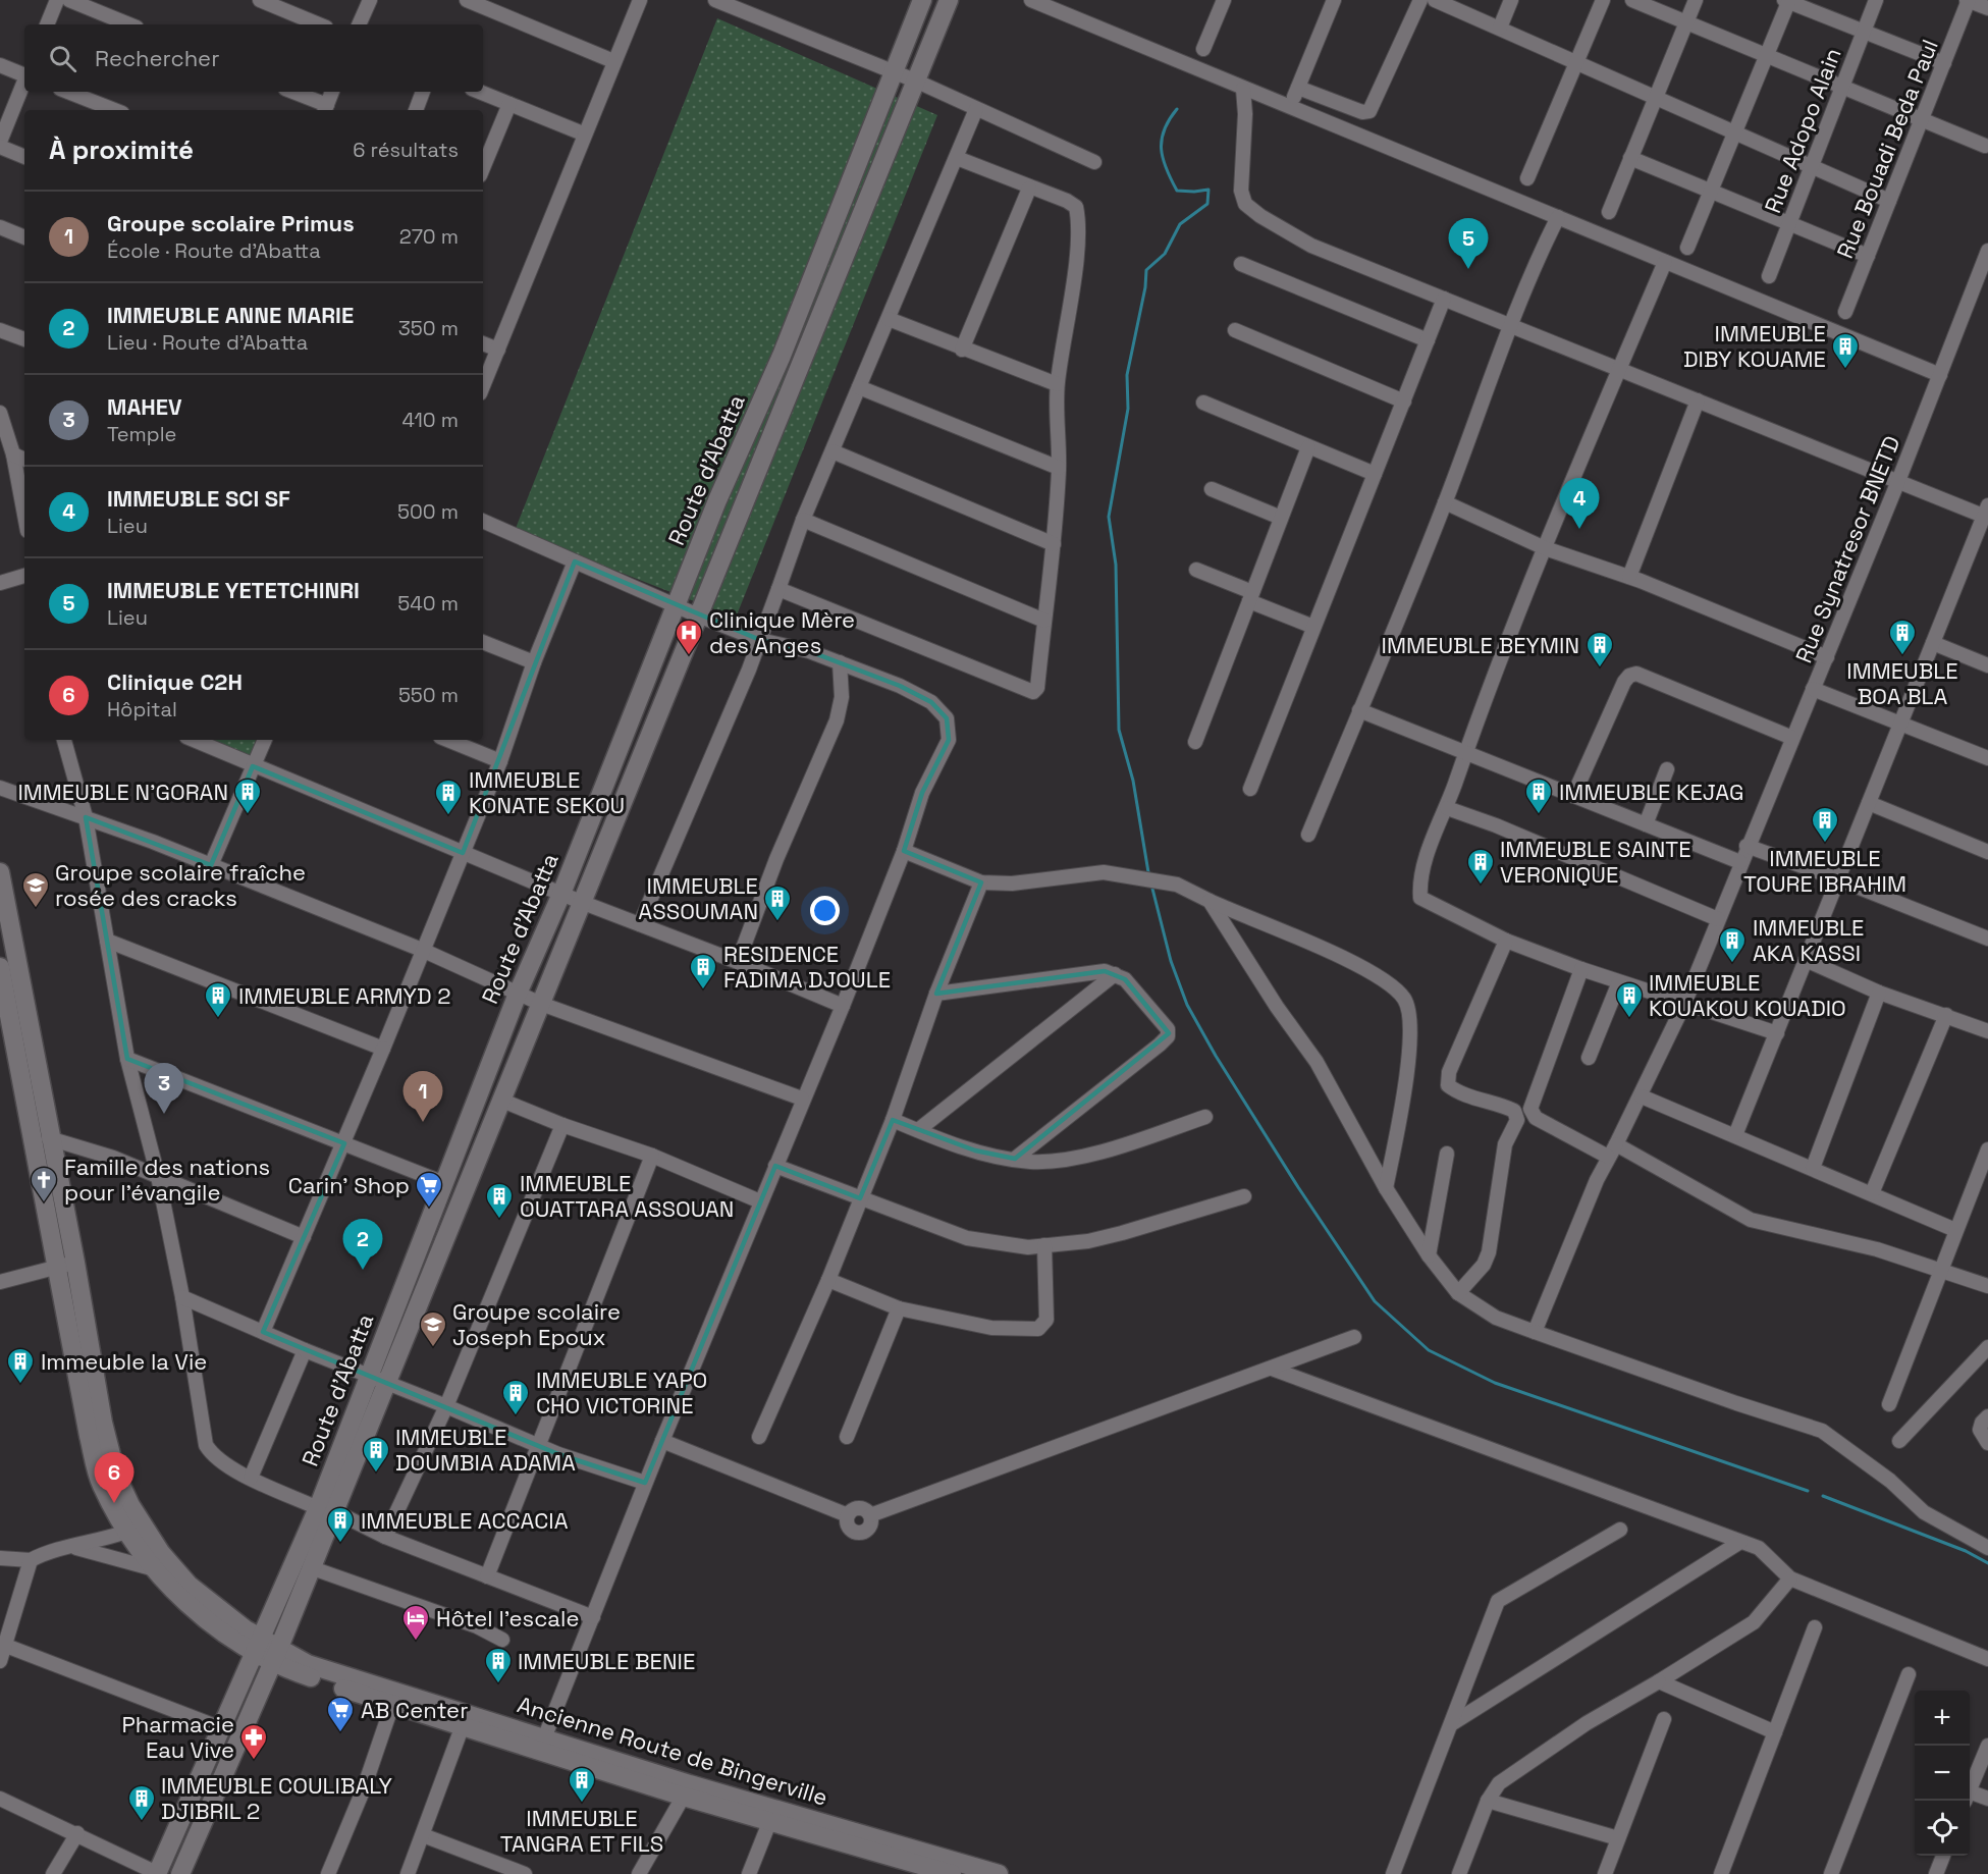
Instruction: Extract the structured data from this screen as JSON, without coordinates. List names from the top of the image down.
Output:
{
  "streets": {
    "street": [
      "Rue Adopo Alain",
      "Rue Bouadi Beda Paul",
      "Route d'Abatta",
      "Rue Synatresor BNETD",
      "Ancienne Route de Bingerville"
    ]
  },
  "crossings": [
    ["Route d'Abatta", "Ancienne Route de Bingerville"]
  ],
  "places": {
    "building": [
      "IMMEUBLE DIBY KOUAME",
      "IMMEUBLE BOA BLA",
      "IMMEUBLE BEYMIN",
      "IMMEUBLE N'GORAN",
      "IMMEUBLE KEJAG",
      "IMMEUBLE KONATE SEKOU",
      "IMMEUBLE TOURE IBRAHIM",
      "IMMEUBLE SAINTE VERONIQUE",
      "IMMEUBLE ASSOUMAN",
      "IMMEUBLE AKA KASSI",
      "RESIDENCE FADIMA DJOULE",
      "IMMEUBLE ARMYD 2",
      "IMMEUBLE KOUAKOU KOUADIO",
      "IMMEUBLE OUATTARA ASSOUAN",
      "Immeuble la Vie",
      "IMMEUBLE YAPO CHO VICTORINE",
      "IMMEUBLE DOUMBIA ADAMA",
      "IMMEUBLE ACCACIA",
      "IMMEUBLE BENIE",
      "IMMEUBLE TANGRA ET FILS",
      "IMMEUBLE COULIBALY DJIBRIL 2"
    ],
    "hospital": ["Clinique Mère des Anges"],
    "school or university": ["Groupe scolaire fraîche rosée des cracks", "Groupe scolaire Joseph Epoux"],
    "church": ["Famille des nations pour l'évangile"],
    "supermarket": ["Carin' Shop", "AB Center"],
    "hotel": ["Hôtel l'escale"],
    "pharmacy": ["Pharmacie Eau Vive"]
  },
  "page": {
    "search": "Rechercher",
    "heading": ["À proximité", "6 résultats"],
    "list": [
      {
        "mark": "1",
        "name": "Groupe scolaire Primus",
        "note": "École · Route d'Abatta",
        "value": "270 m"
      },
      {
        "mark": "2",
        "name": "IMMEUBLE ANNE MARIE",
        "note": "Lieu · Route d'Abatta",
        "value": "350 m"
      },
      {
        "mark": "3",
        "name": "MAHEV",
        "note": "Temple",
        "value": "410 m"
      },
      {
        "mark": "4",
        "name": "IMMEUBLE SCI SF",
        "note": "Lieu",
        "value": "500 m"
      },
      {
        "mark": "5",
        "name": "IMMEUBLE YETETCHINRI",
        "note": "Lieu",
        "value": "540 m"
      },
      {
        "mark": "6",
        "name": "Clinique C2H",
        "note": "Hôpital",
        "value": "550 m"
      }
    ],
    "pins": [
      "5",
      "4",
      "3",
      "1",
      "2",
      "6"
    ],
    "map_buttons": ["+", "−"]
  }
}
